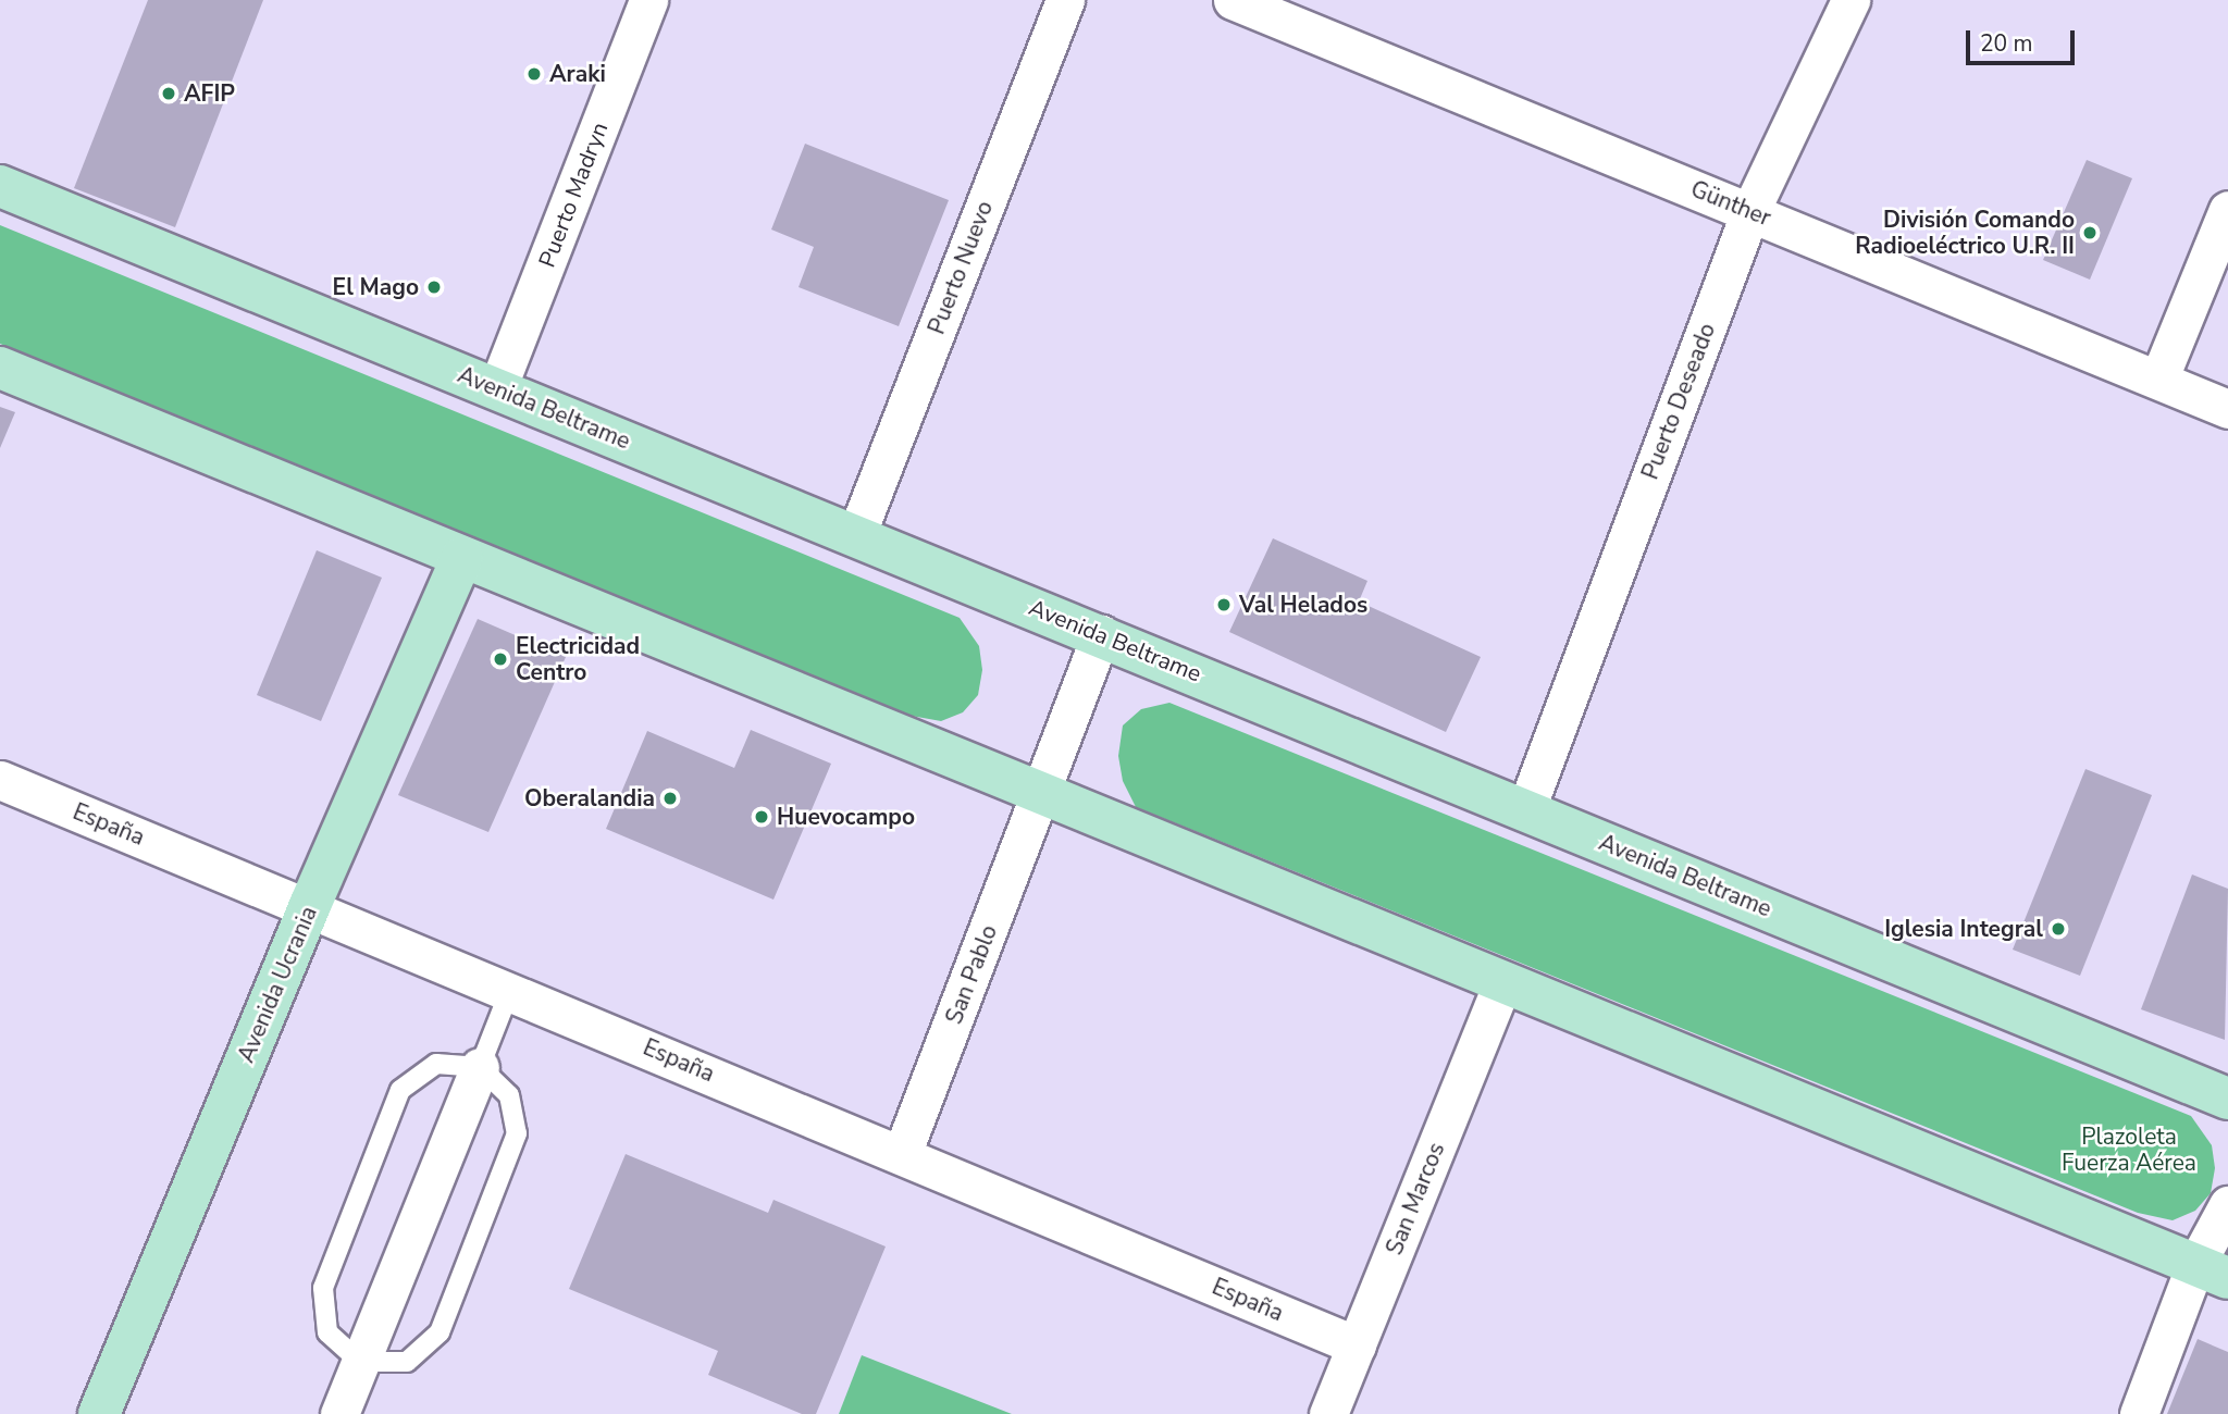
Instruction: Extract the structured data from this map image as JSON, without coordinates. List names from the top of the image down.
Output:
{
  "streets": {
    "main road": ["Avenida Beltrame", "Avenida Ucrania"],
    "street": [
      "Puerto Madryn",
      "Günther",
      "Puerto Nuevo",
      "Puerto Deseado",
      "España",
      "San Pablo",
      "San Marcos"
    ]
  },
  "crossings": [
    ["Puerto Madryn", "Avenida Beltrame"],
    ["Günther", "Puerto Deseado"],
    ["Puerto Nuevo", "Avenida Beltrame"],
    ["Puerto Deseado", "Avenida Beltrame"],
    ["Avenida Beltrame", "San Pablo"],
    ["España", "San Pablo"],
    ["España", "Avenida Ucrania"],
    ["España", "San Marcos"]
  ],
  "parks": ["Plazoleta Fuerza Aérea"],
  "places": [
    "Araki",
    "AFIP",
    "División Comando Radioeléctrico U.R. II",
    "El Mago",
    "Val Helados",
    "Electricidad Centro",
    "Oberalandia",
    "Huevocampo",
    "Iglesia Integral"
  ],
  "scale_bar": "20 m"
}
